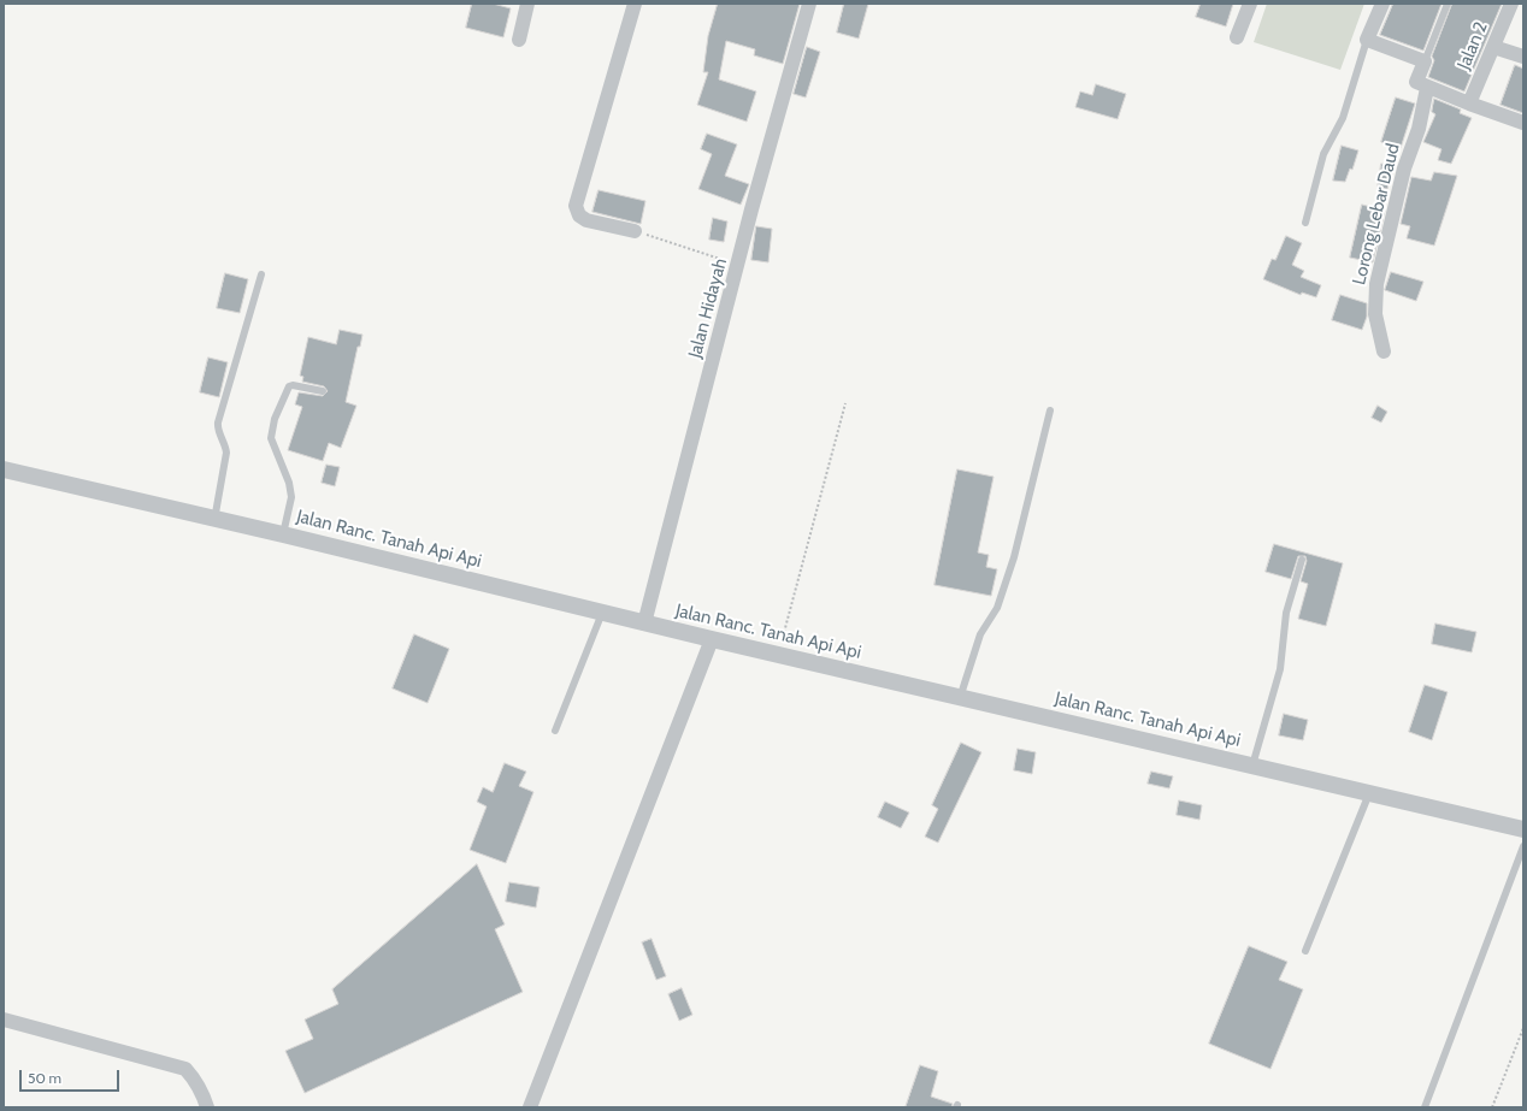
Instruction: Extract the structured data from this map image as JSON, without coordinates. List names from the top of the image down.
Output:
{
  "streets": {
    "street": [
      "Jalan 2",
      "Lorong Lebar Daud",
      "Jalan Hidayah",
      "Jalan Ranc. Tanah Api Api"
    ]
  },
  "crossings": [
    ["Jalan Hidayah", "Jalan Ranc. Tanah Api Api"]
  ],
  "scale_bar": "50 m"
}
